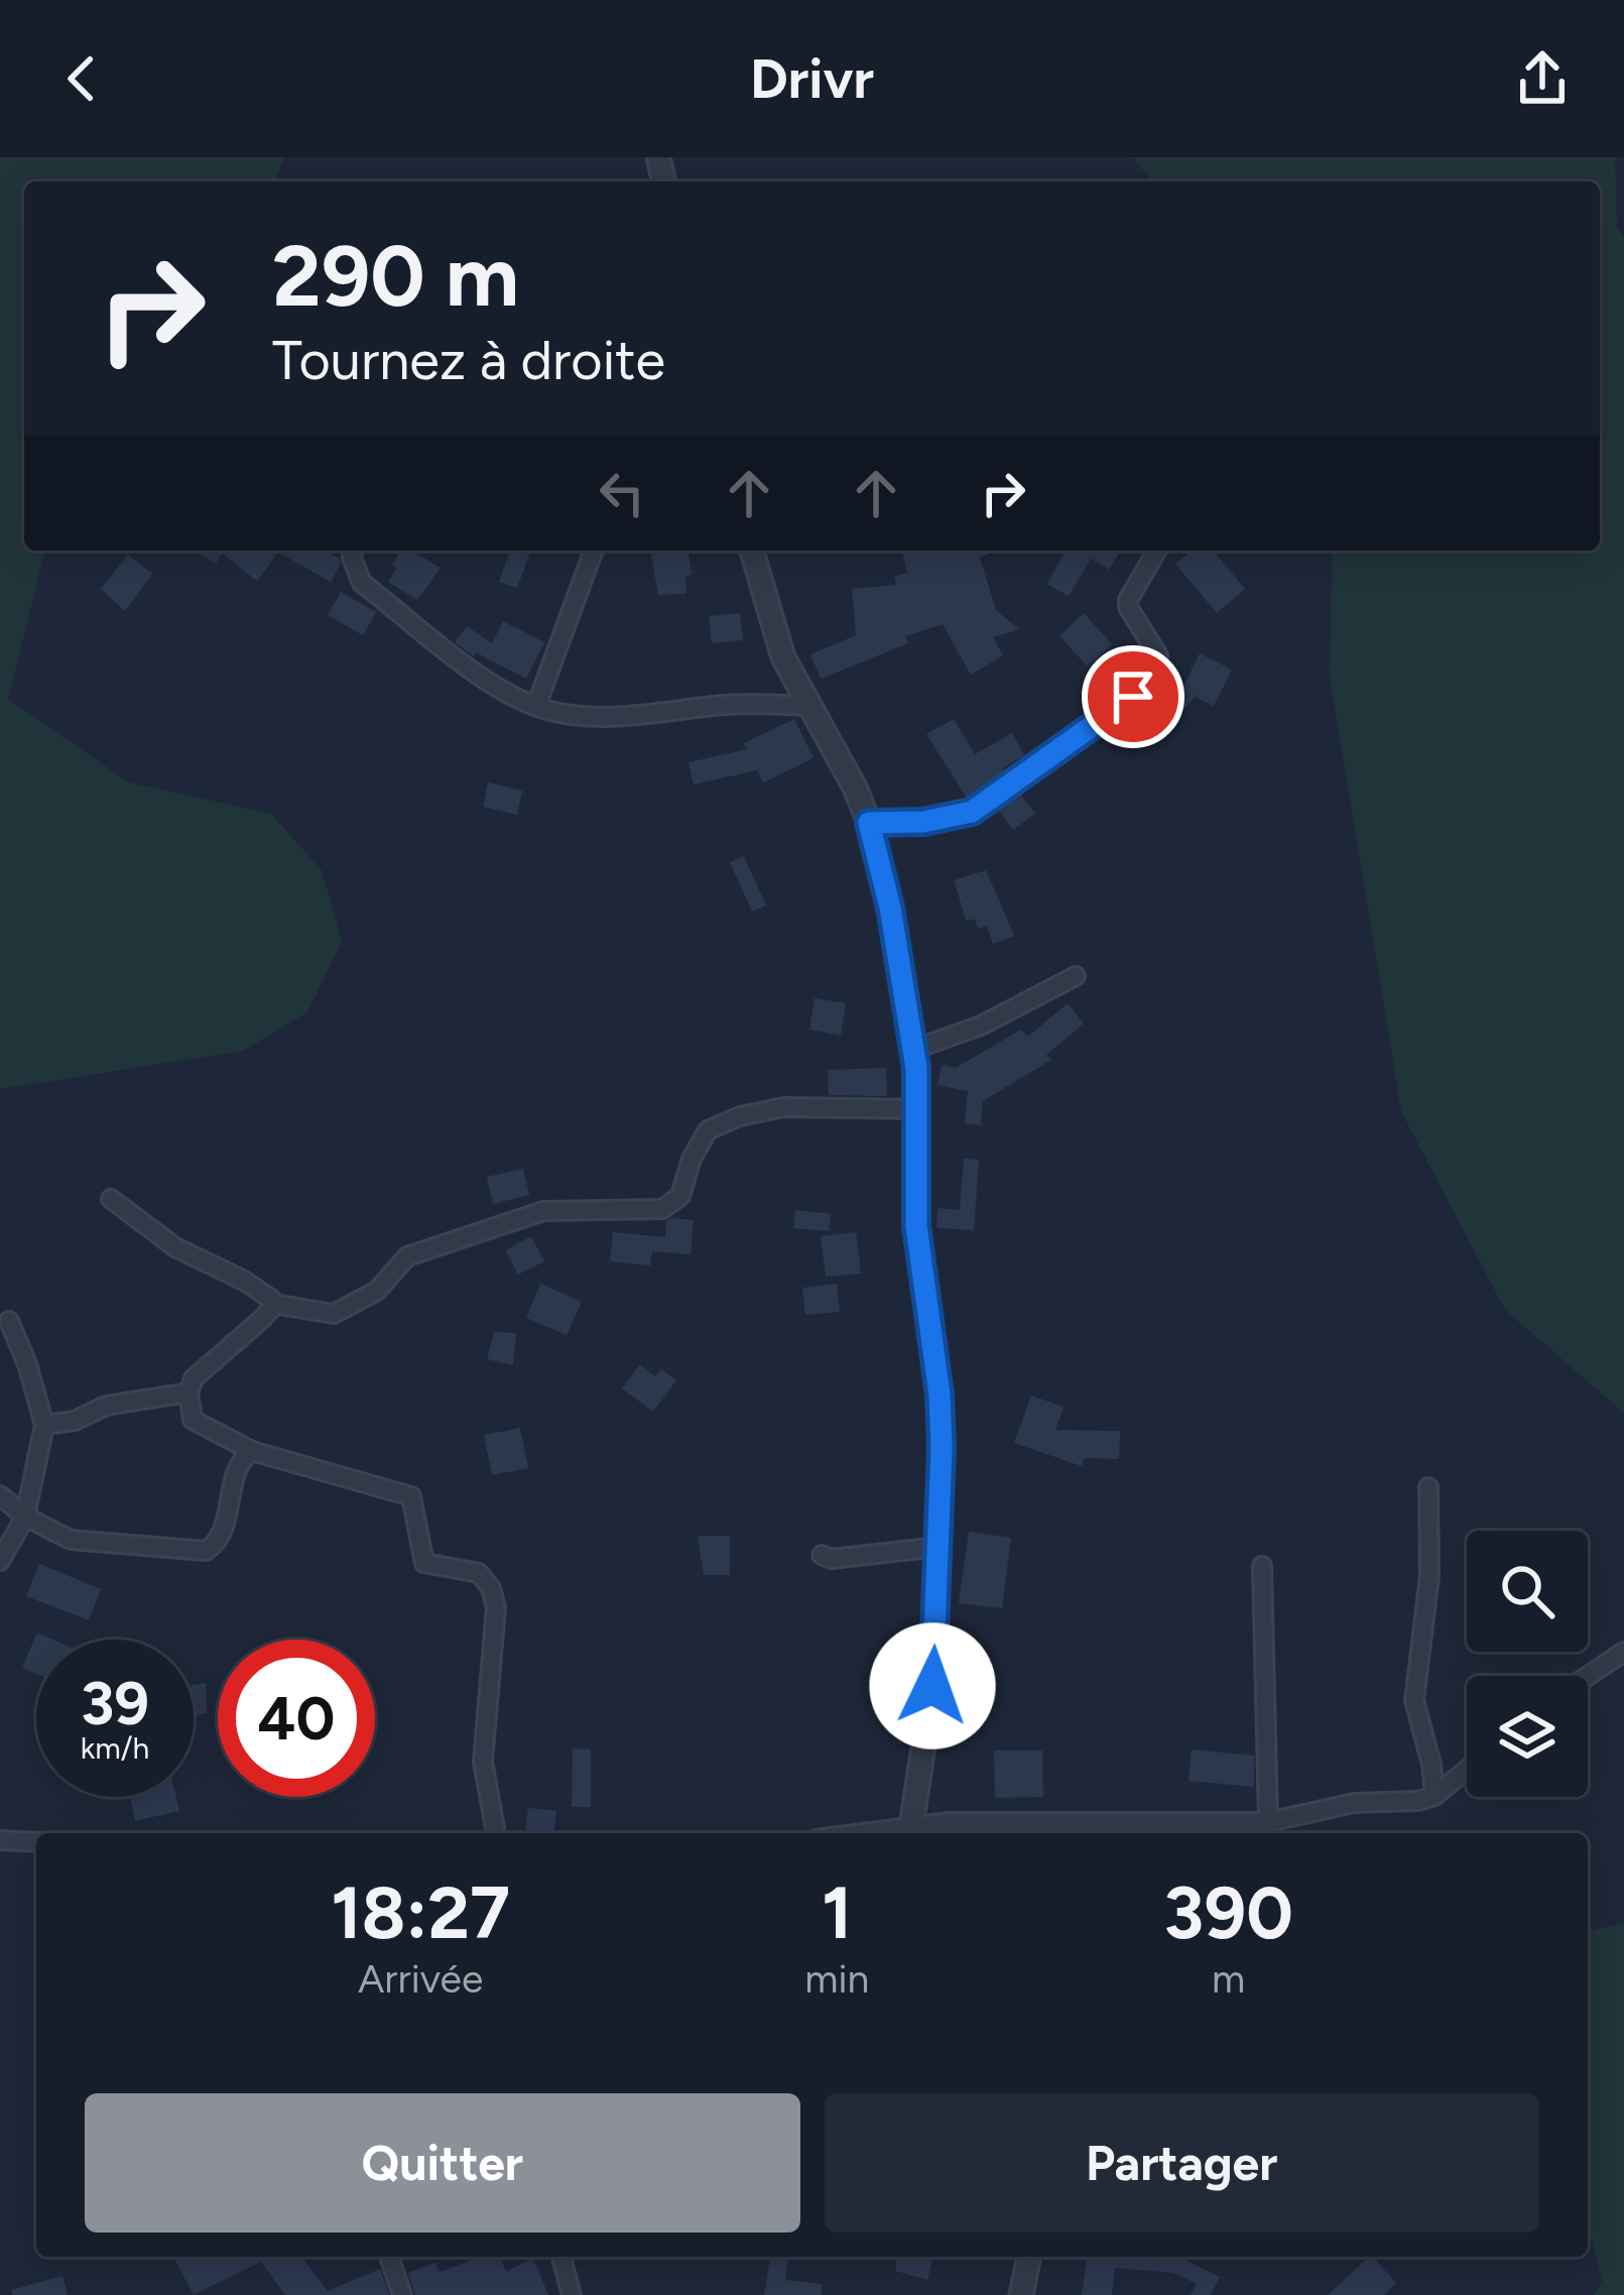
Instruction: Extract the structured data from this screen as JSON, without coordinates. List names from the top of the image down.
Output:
{
  "page": {
    "header": "Drivr",
    "turn": ["290 m", "Tournez à droite"],
    "speed": "39 km/h",
    "limit": "40",
    "eta": [
      "18:27",
      "Arrivée",
      "1",
      "min",
      "390",
      "m"
    ],
    "buttons": ["Quitter", "Partager"]
  }
}
